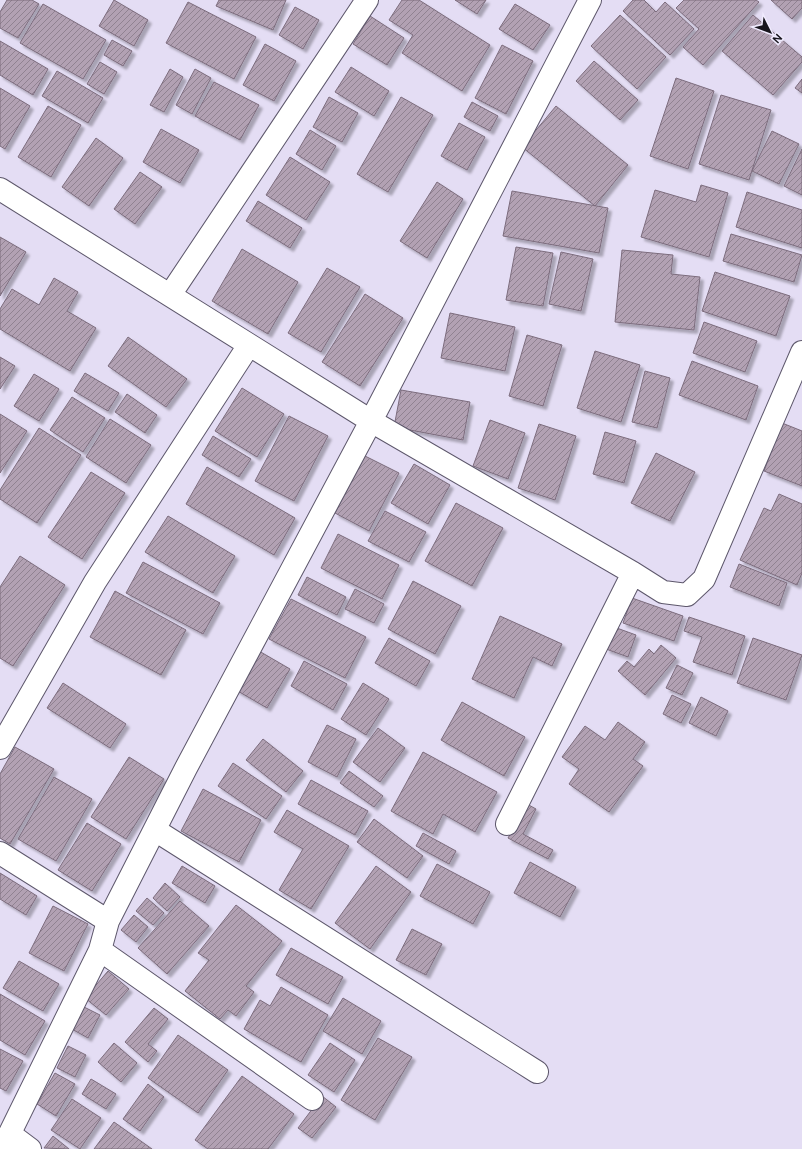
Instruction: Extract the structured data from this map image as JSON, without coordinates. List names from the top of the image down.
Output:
{
  "north": "bottom right"
}
